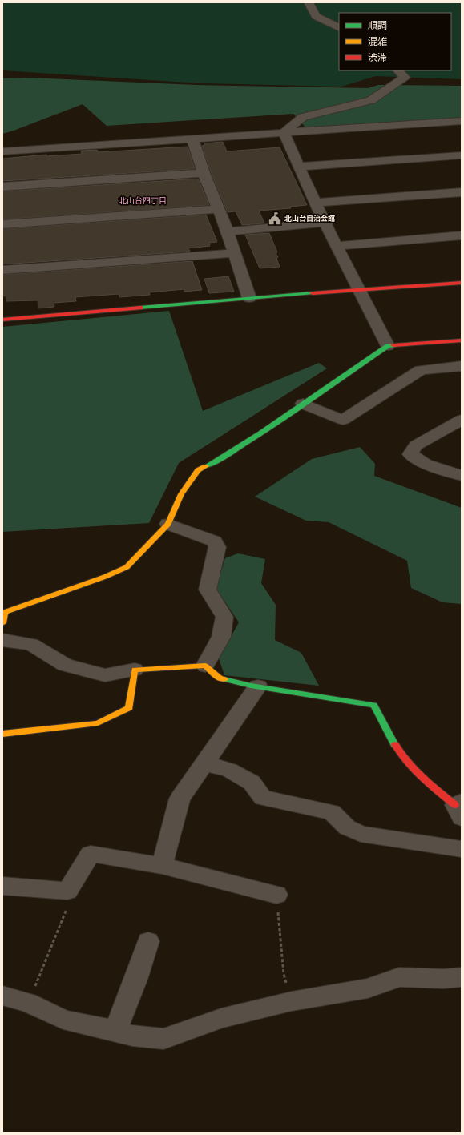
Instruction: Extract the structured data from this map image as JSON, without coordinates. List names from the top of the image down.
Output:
{
  "districts": ["北山台四丁目"],
  "places": {
    "public building": ["北山台自治会館"]
  },
  "legend": ["順調", "混雑", "渋滞"]
}
